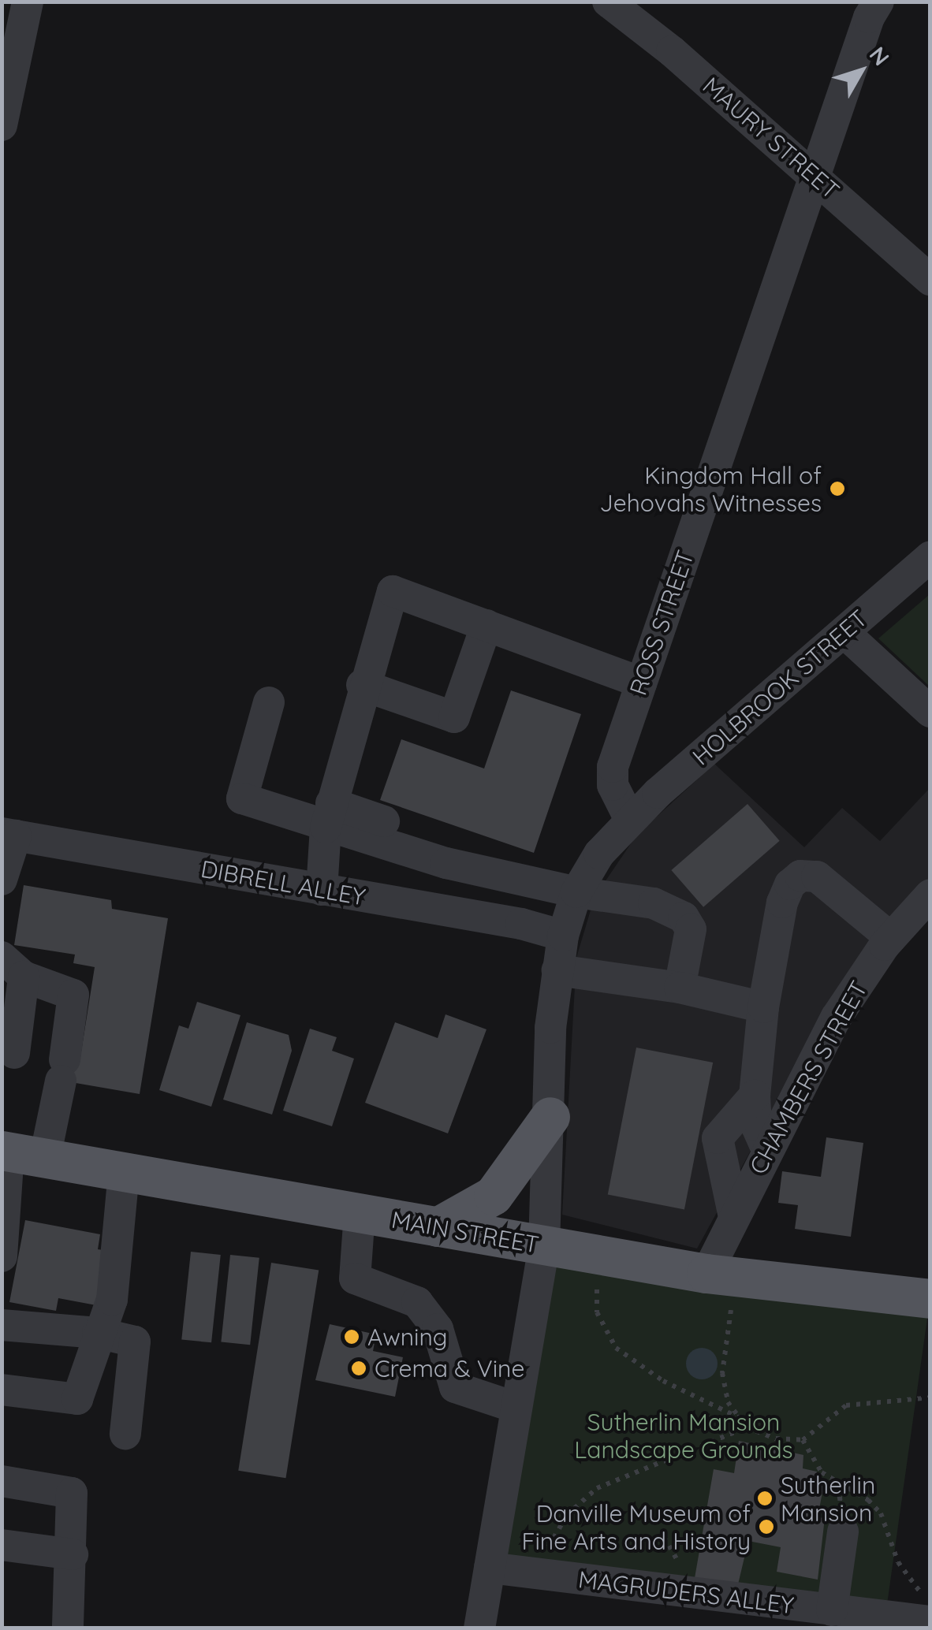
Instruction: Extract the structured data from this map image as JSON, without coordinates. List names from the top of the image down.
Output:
{
  "streets": {
    "main road": ["MAIN STREET"],
    "street": [
      "MAURY STREET",
      "ROSS STREET",
      "HOLBROOK STREET",
      "DIBRELL ALLEY",
      "CHAMBERS STREET",
      "MAGRUDERS ALLEY"
    ]
  },
  "crossings": [
    ["MAURY STREET", "ROSS STREET"],
    ["ROSS STREET", "HOLBROOK STREET"],
    ["CHAMBERS STREET", "MAIN STREET"]
  ],
  "parks": ["Sutherlin Mansion Landscape Grounds"],
  "places": [
    "Kingdom Hall of Jehovahs Witnesses",
    "Awning",
    "Crema & Vine",
    "Sutherlin Mansion",
    "Danville Museum of Fine Arts and History"
  ],
  "north": "top right"
}
